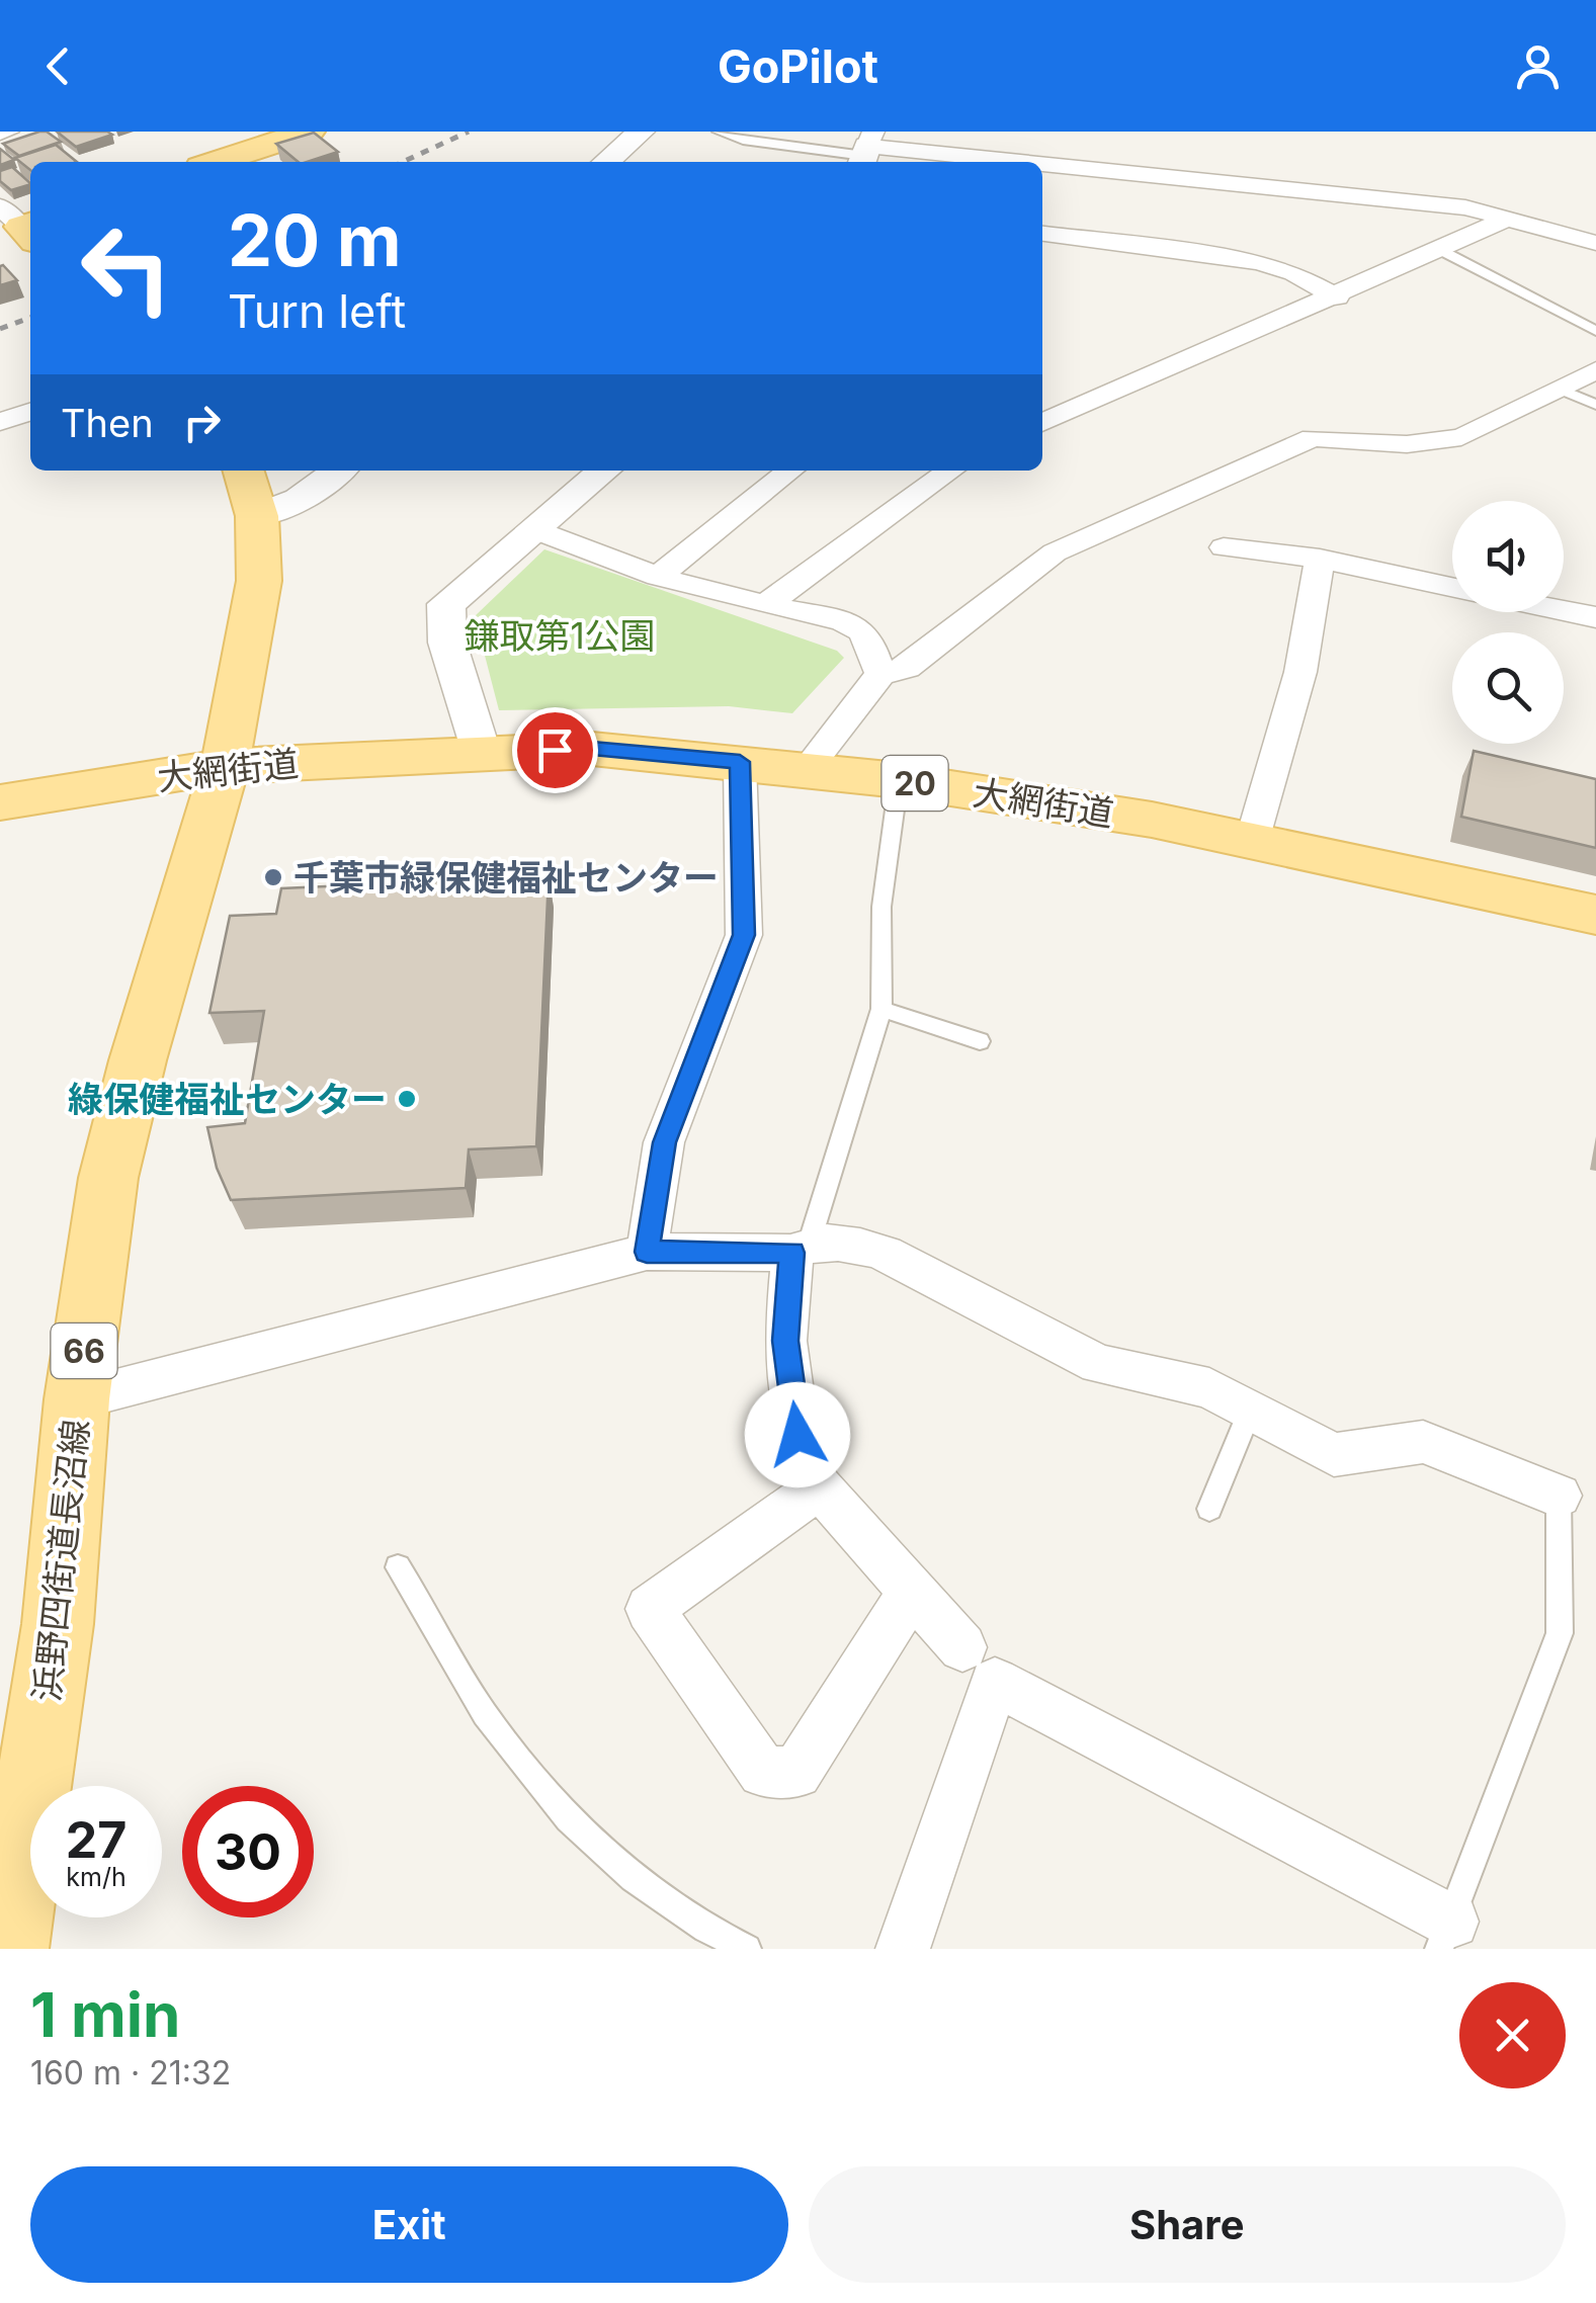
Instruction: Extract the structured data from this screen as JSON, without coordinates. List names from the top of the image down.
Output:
{
  "streets": {
    "main road": [
      "大網街道",
      "20",
      "66",
      "浜野四街道長沼線"
    ]
  },
  "crossings": [
    ["大網街道", "浜野四街道長沼線"]
  ],
  "parks": ["鎌取第1公園"],
  "places": ["千葉市緑保健福祉センター", "綠保健福祉センター"],
  "page": {
    "header": "GoPilot",
    "turn": ["20 m", "Turn left"],
    "then": "Then",
    "speed": "27 km/h",
    "limit": "30",
    "heading": ["1 min", "160 m · 21:32"],
    "buttons": ["Exit", "Share"]
  }
}
